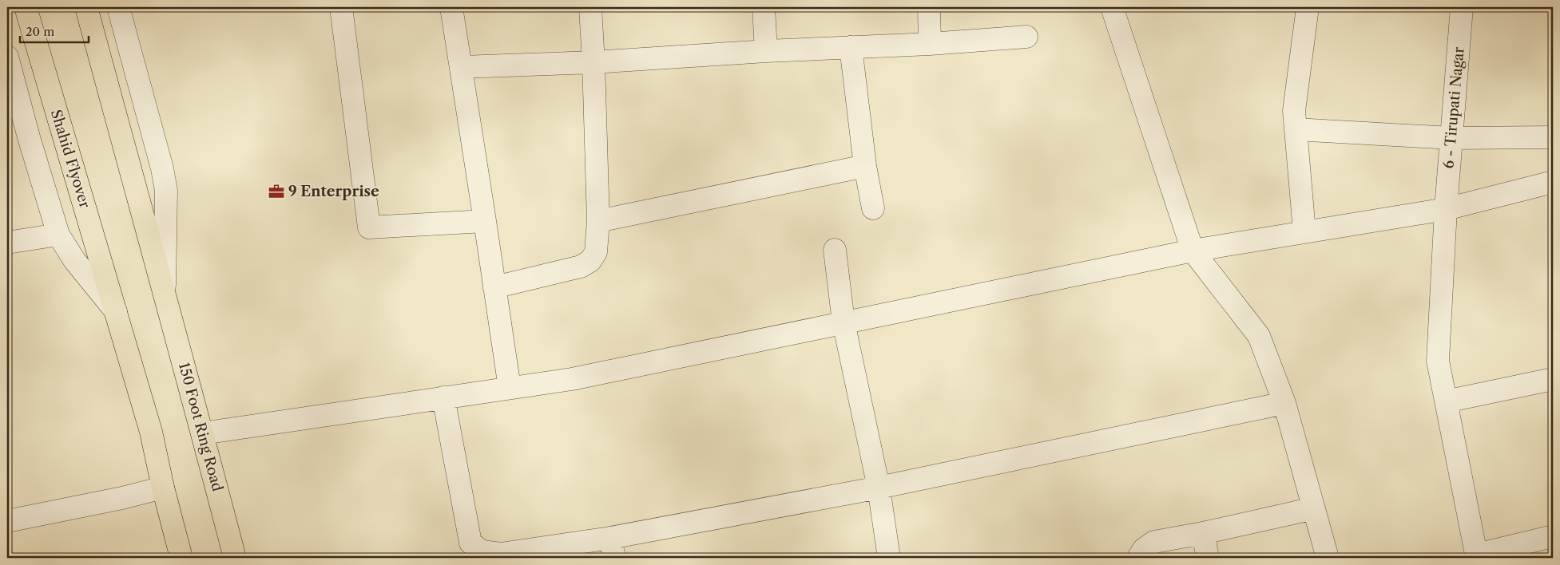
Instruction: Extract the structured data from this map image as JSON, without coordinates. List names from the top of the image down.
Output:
{
  "streets": {
    "highway": ["Shahid Flyover", "150 Foot Ring Road"],
    "street": ["6 - Tirupati Nagar"]
  },
  "places": {
    "office": ["9 Enterprise"]
  },
  "scale_bar": "20 m"
}
